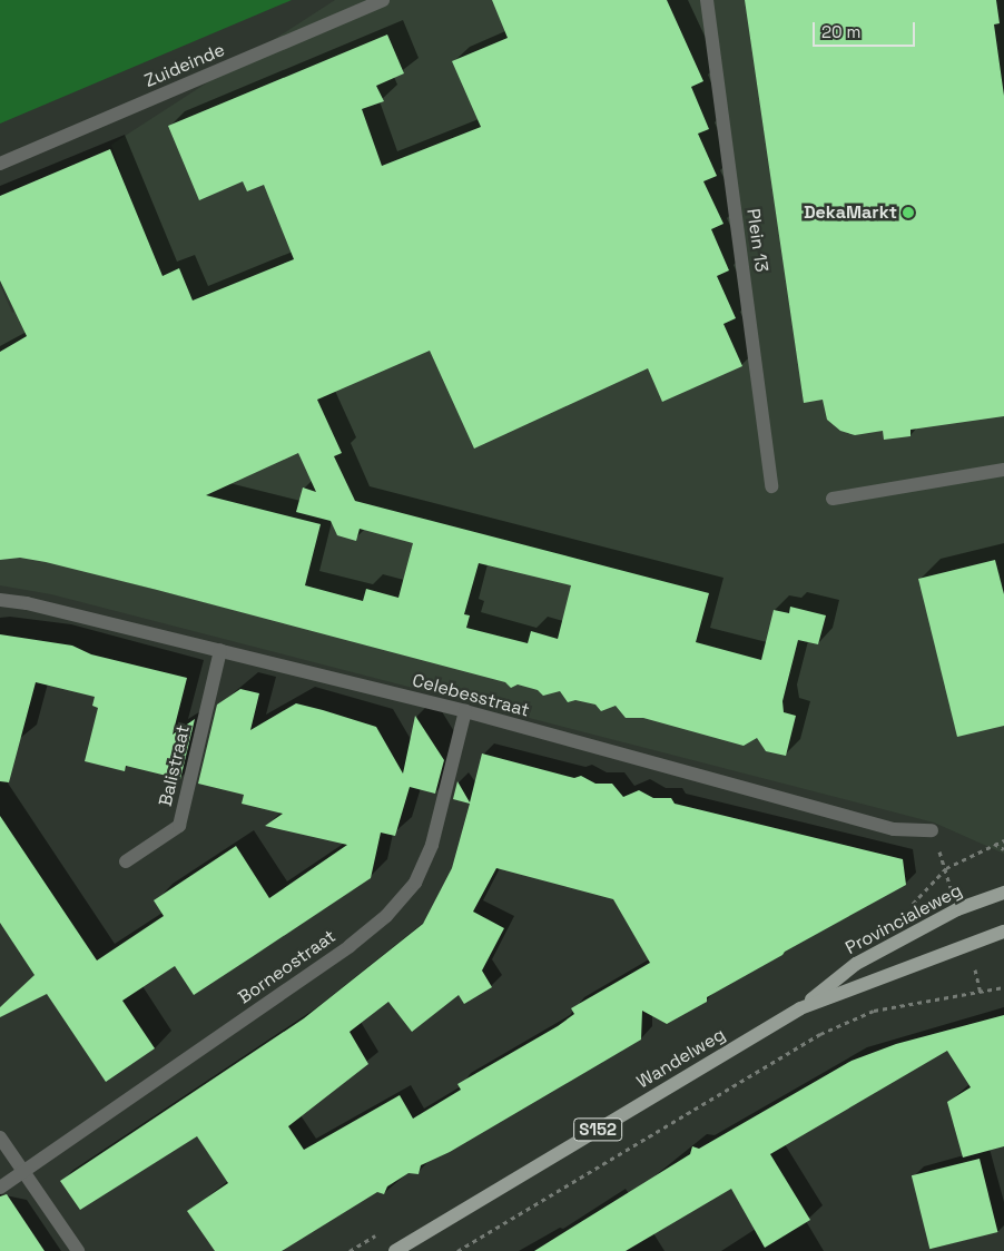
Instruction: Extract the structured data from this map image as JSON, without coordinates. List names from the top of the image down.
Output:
{
  "streets": {
    "main road": ["Provincialeweg", "Wandelweg", "S152"],
    "street": [
      "Zuideinde",
      "Plein 13",
      "Celebesstraat",
      "Balistraat",
      "Borneostraat"
    ]
  },
  "crossings": [
    ["Celebesstraat", "Balistraat"],
    ["Celebesstraat", "Borneostraat"],
    ["Provincialeweg", "Wandelweg"]
  ],
  "places": ["DekaMarkt"],
  "scale_bar": "20 m"
}
